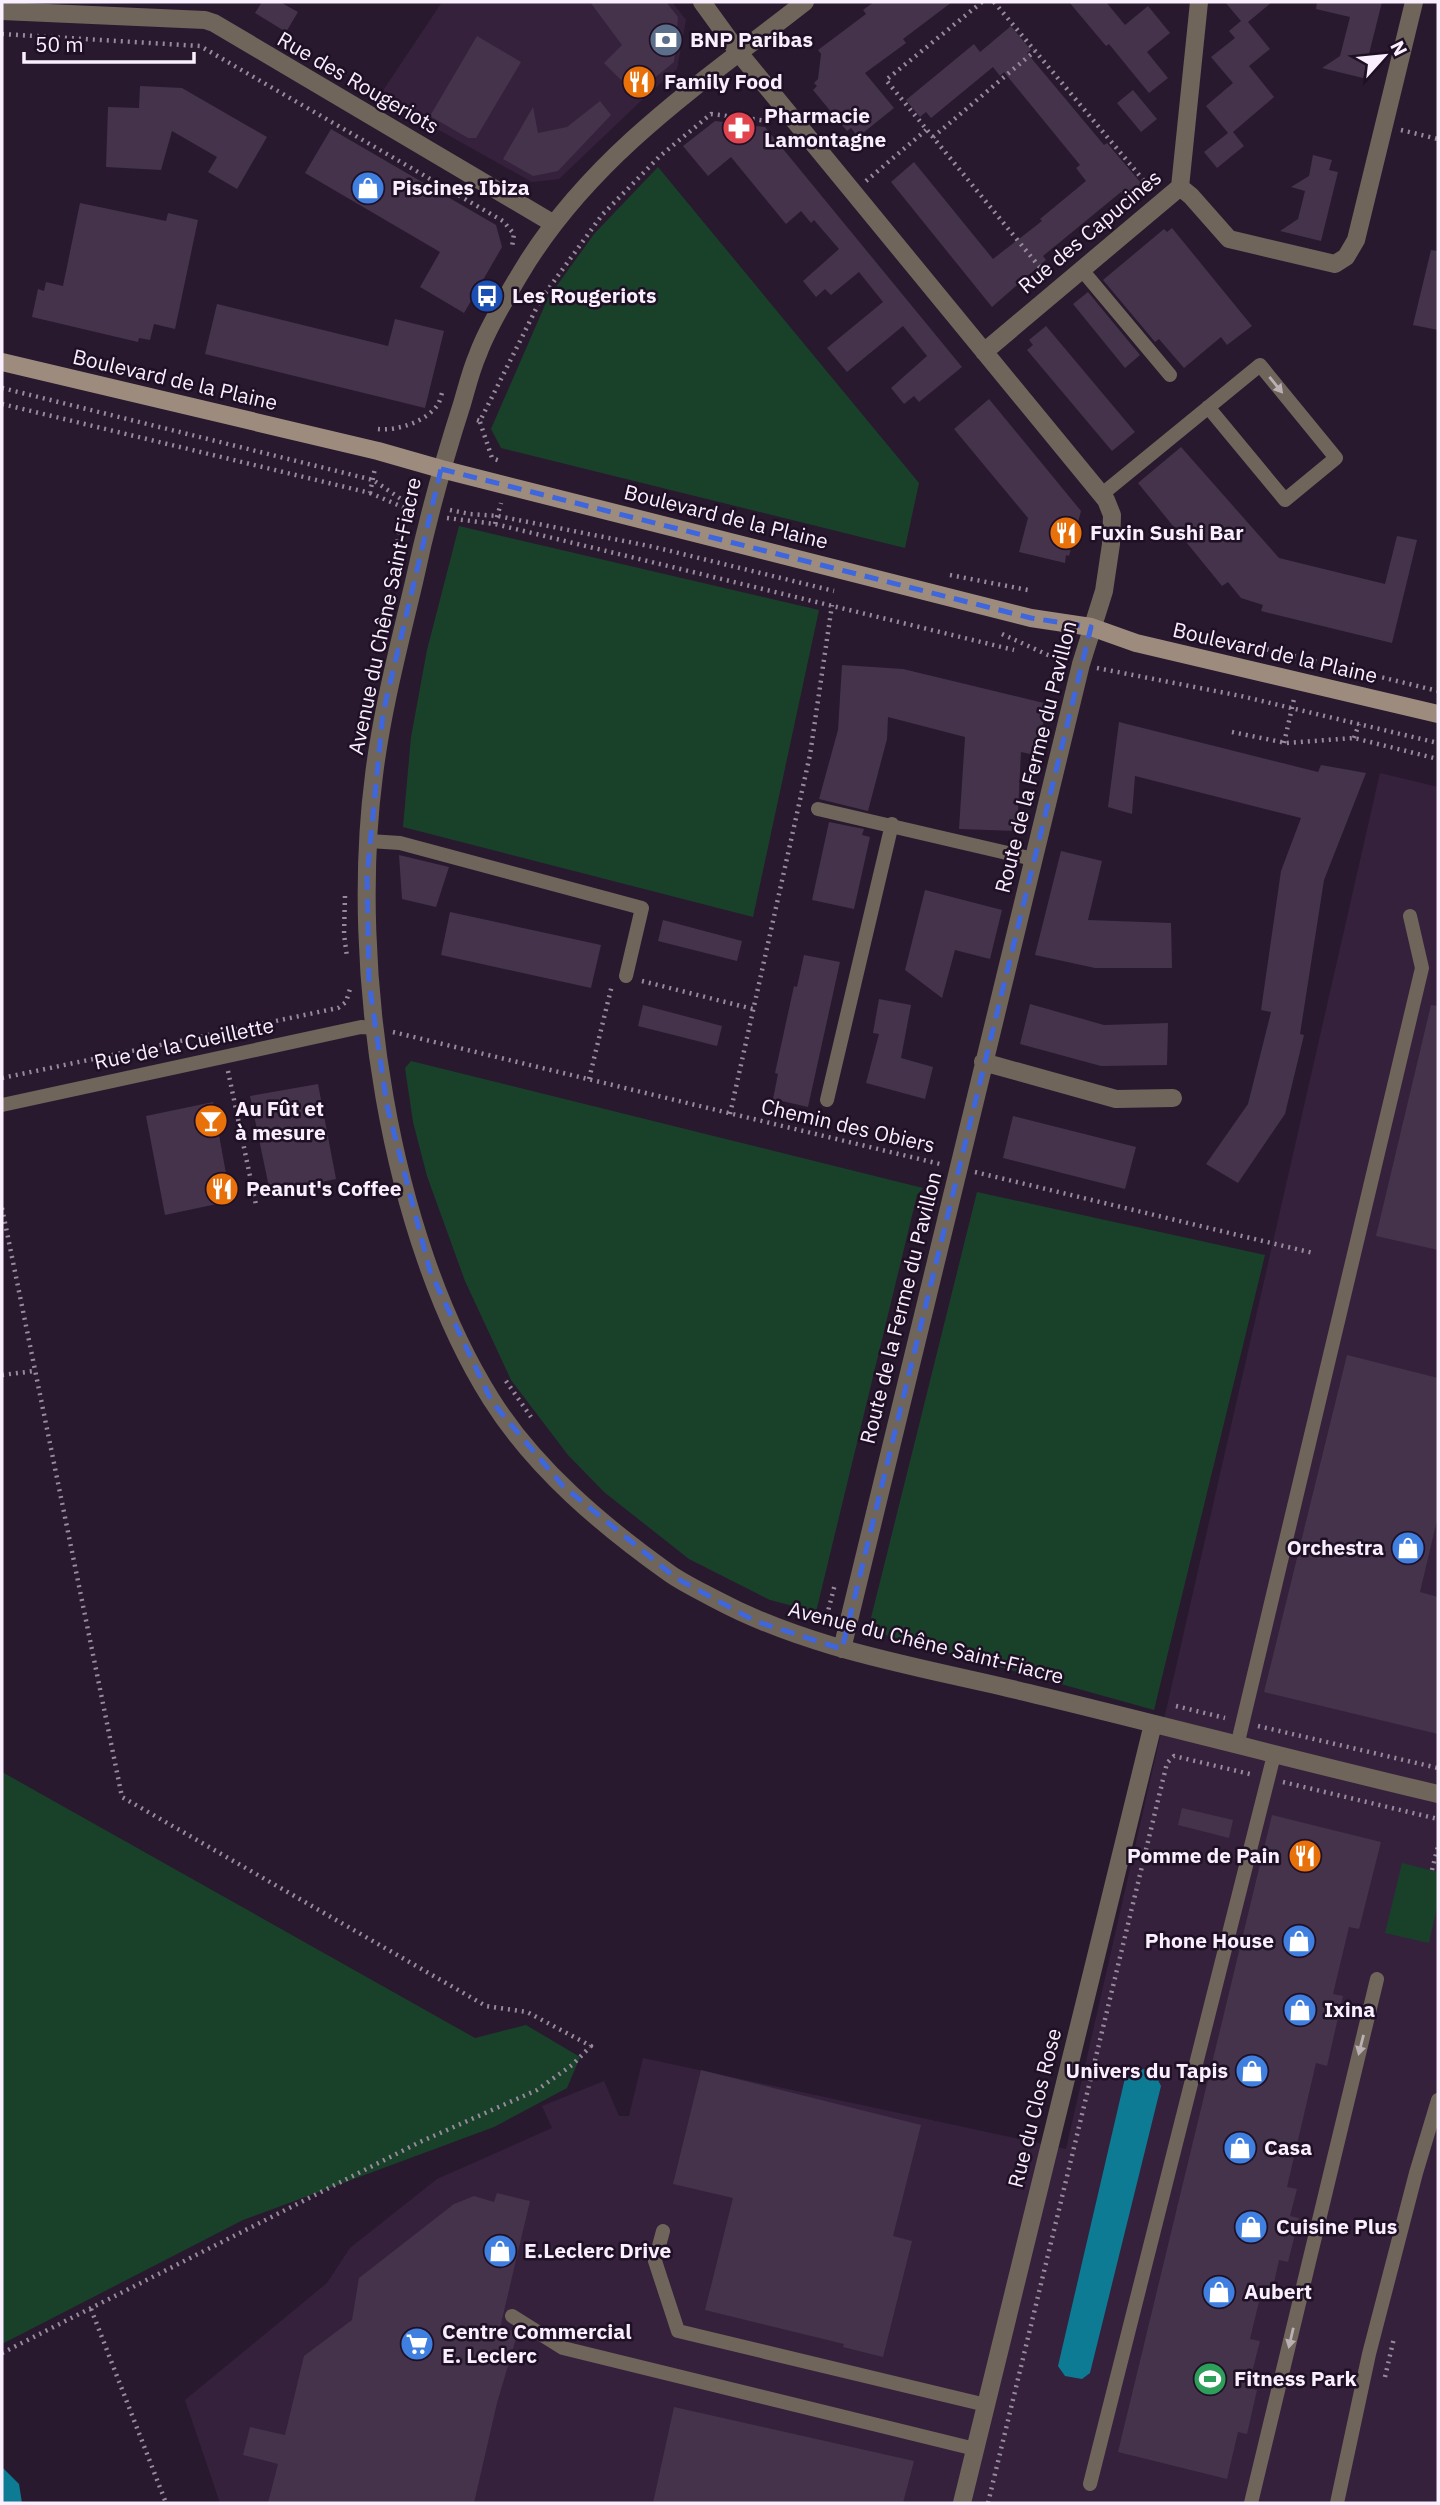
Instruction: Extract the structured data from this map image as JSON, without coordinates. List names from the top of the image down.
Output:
{
  "streets": {
    "main road": ["Boulevard de la Plaine"],
    "street": [
      "Rue des Rougeriots",
      "Rue des Capucines",
      "Avenue du Chêne Saint-Fiacre",
      "Route de la Ferme du Pavillon",
      "Rue du Clos Rose"
    ],
    "lane": ["Rue de la Cueillette"],
    "path": ["Chemin des Obiers"]
  },
  "crossings": [
    ["Rue des Rougeriots", "Avenue du Chêne Saint-Fiacre"],
    ["Rue des Capucines", "Route de la Ferme du Pavillon"],
    ["Boulevard de la Plaine", "Avenue du Chêne Saint-Fiacre"],
    ["Boulevard de la Plaine", "Route de la Ferme du Pavillon"],
    ["Avenue du Chêne Saint-Fiacre", "Route de la Ferme du Pavillon"],
    ["Avenue du Chêne Saint-Fiacre", "Rue de la Cueillette"],
    ["Avenue du Chêne Saint-Fiacre", "Chemin des Obiers"],
    ["Avenue du Chêne Saint-Fiacre", "Rue du Clos Rose"],
    ["Route de la Ferme du Pavillon", "Chemin des Obiers"],
    ["Rue de la Cueillette", "Chemin des Obiers"]
  ],
  "places": {
    "bank": ["BNP Paribas"],
    "restaurant": [
      "Family Food",
      "Fuxin Sushi Bar",
      "Peanut's Coffee",
      "Pomme de Pain"
    ],
    "pharmacy": ["Pharmacie Lamontagne"],
    "shop": [
      "Piscines Ibiza",
      "Orchestra",
      "Phone House",
      "Ixina",
      "Univers du Tapis",
      "Casa",
      "Cuisine Plus",
      "E.Leclerc Drive",
      "Aubert"
    ],
    "bus stop": ["Les Rougeriots"],
    "bar": ["Au Fût et à mesure"],
    "supermarket": ["Centre Commercial E. Leclerc"],
    "sports": ["Fitness Park"]
  },
  "scale_bar": "50 m",
  "north": "top right"
}
